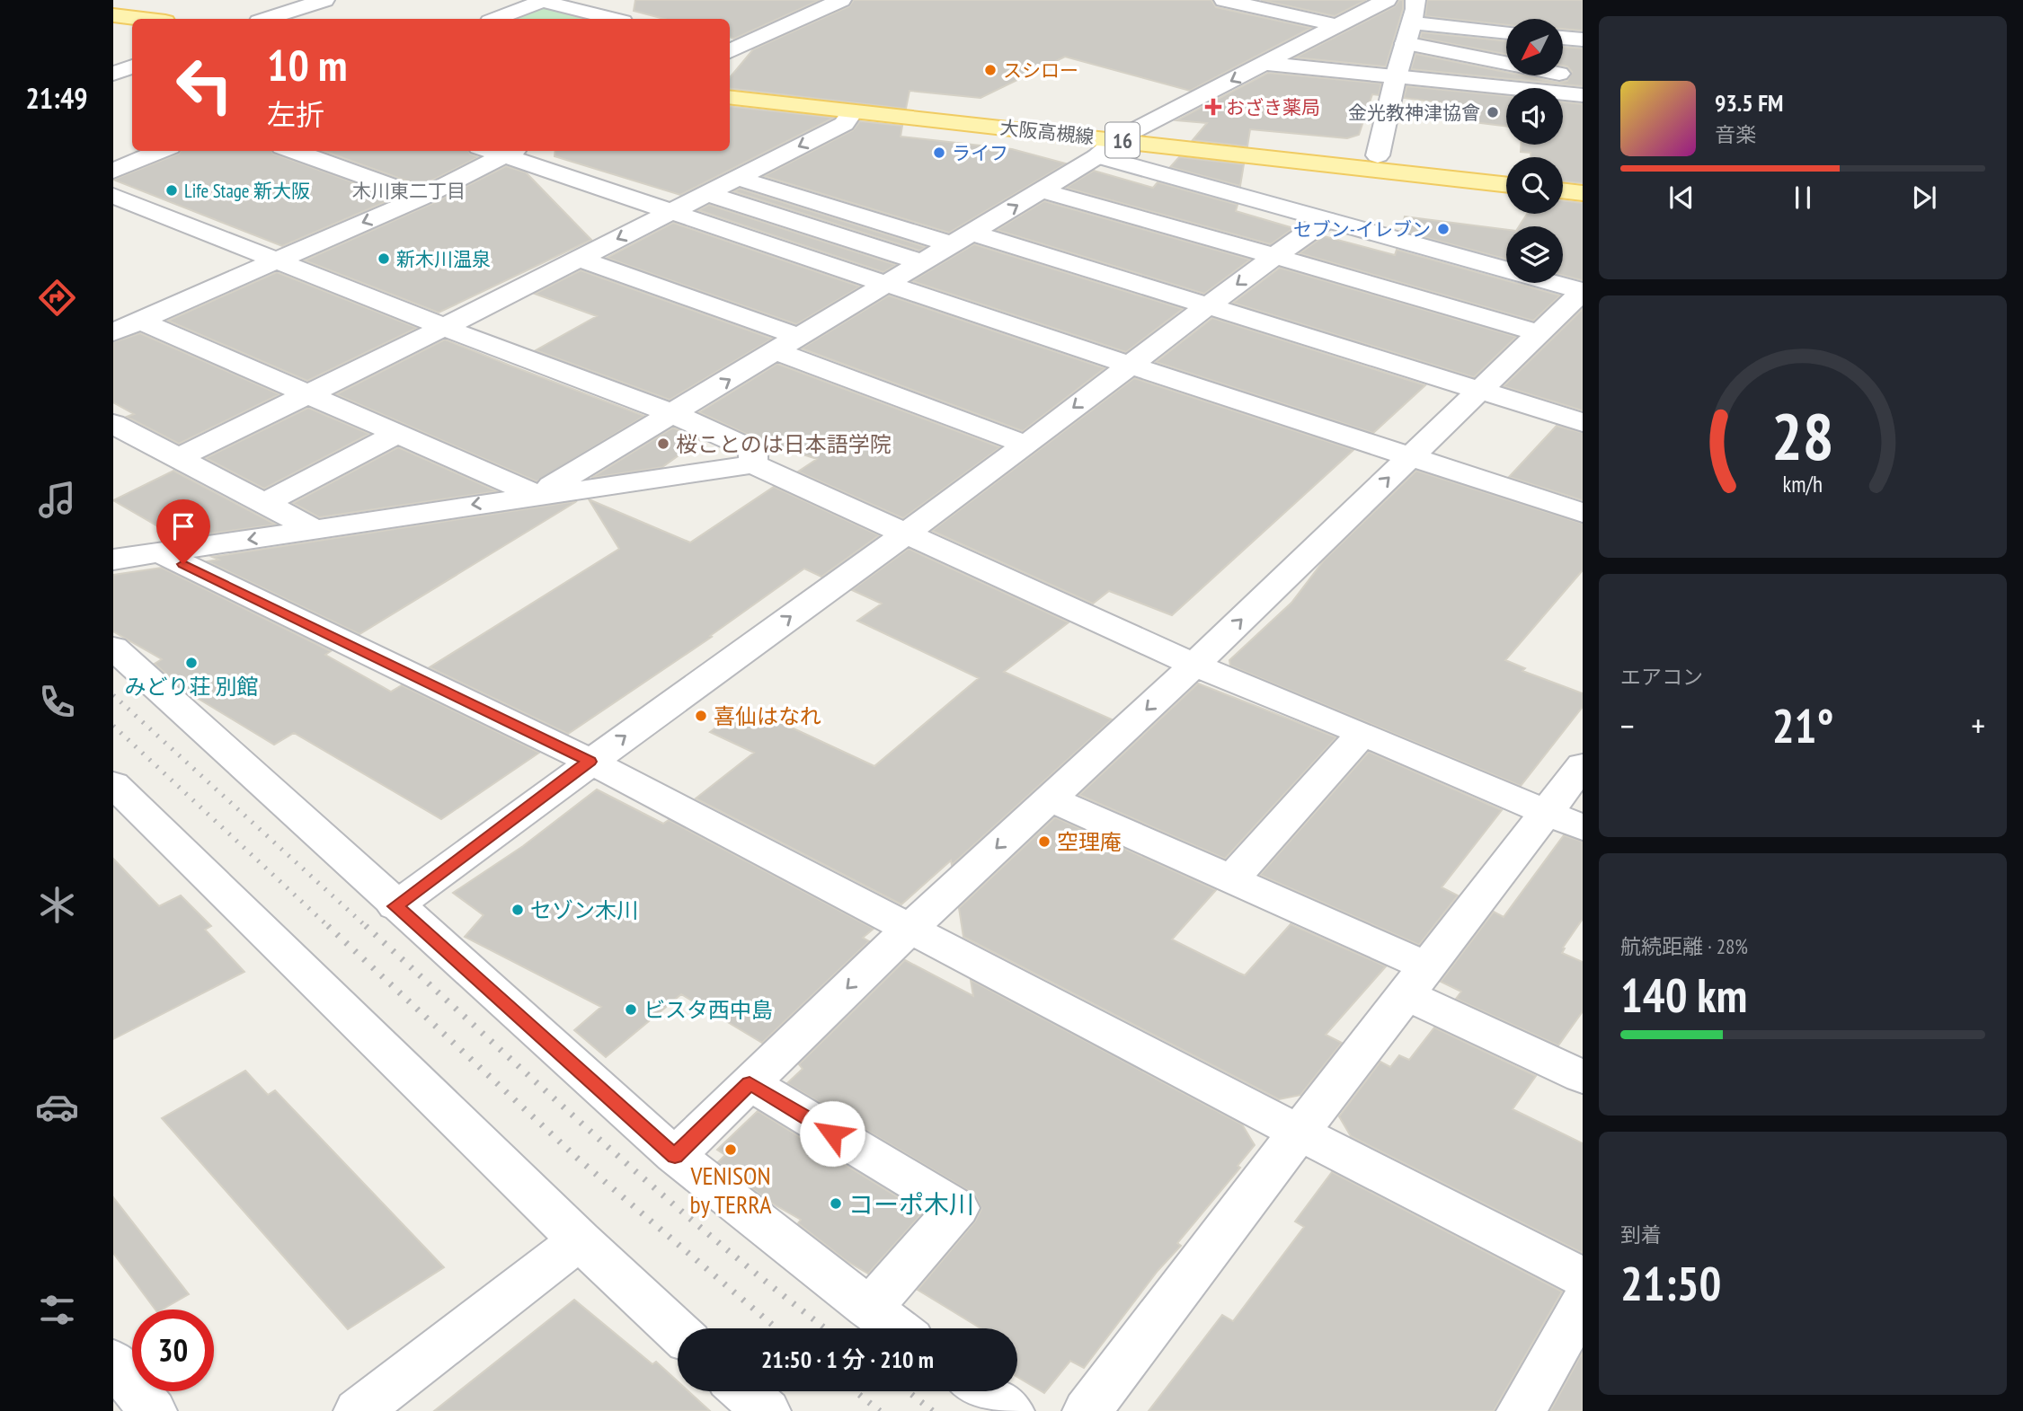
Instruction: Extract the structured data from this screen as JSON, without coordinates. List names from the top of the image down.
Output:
{
  "streets": {
    "main road": ["大阪高槻線", "16"]
  },
  "districts": ["木川東二丁目"],
  "places": {
    "other": [
      "スシロー",
      "金光教神津協會",
      "ライフ",
      "Life Stage 新大阪",
      "セブン-イレブン",
      "新木川温泉",
      "桜ことのは日本語学院",
      "みどり荘 別館",
      "喜仙はなれ",
      "空理庵",
      "セゾン木川",
      "ビスタ西中島",
      "VENISON by TERRA",
      "コーポ木川"
    ],
    "health": ["おざき薬局"]
  },
  "north": "bottom left",
  "page": {
    "tabs": "21:49",
    "turn": ["10 m", "左折"],
    "song": ["93.5 FM", "音楽"],
    "tile": [
      "エアコン",
      ["航続距離 · 28%", "140 km"],
      ["到着", "21:50"]
    ],
    "heat": ["−", "21°", "+"],
    "limit": "30",
    "trip": "21:50 · 1 分 · 210 m",
    "gauge": ["28", "km/h"]
  }
}
